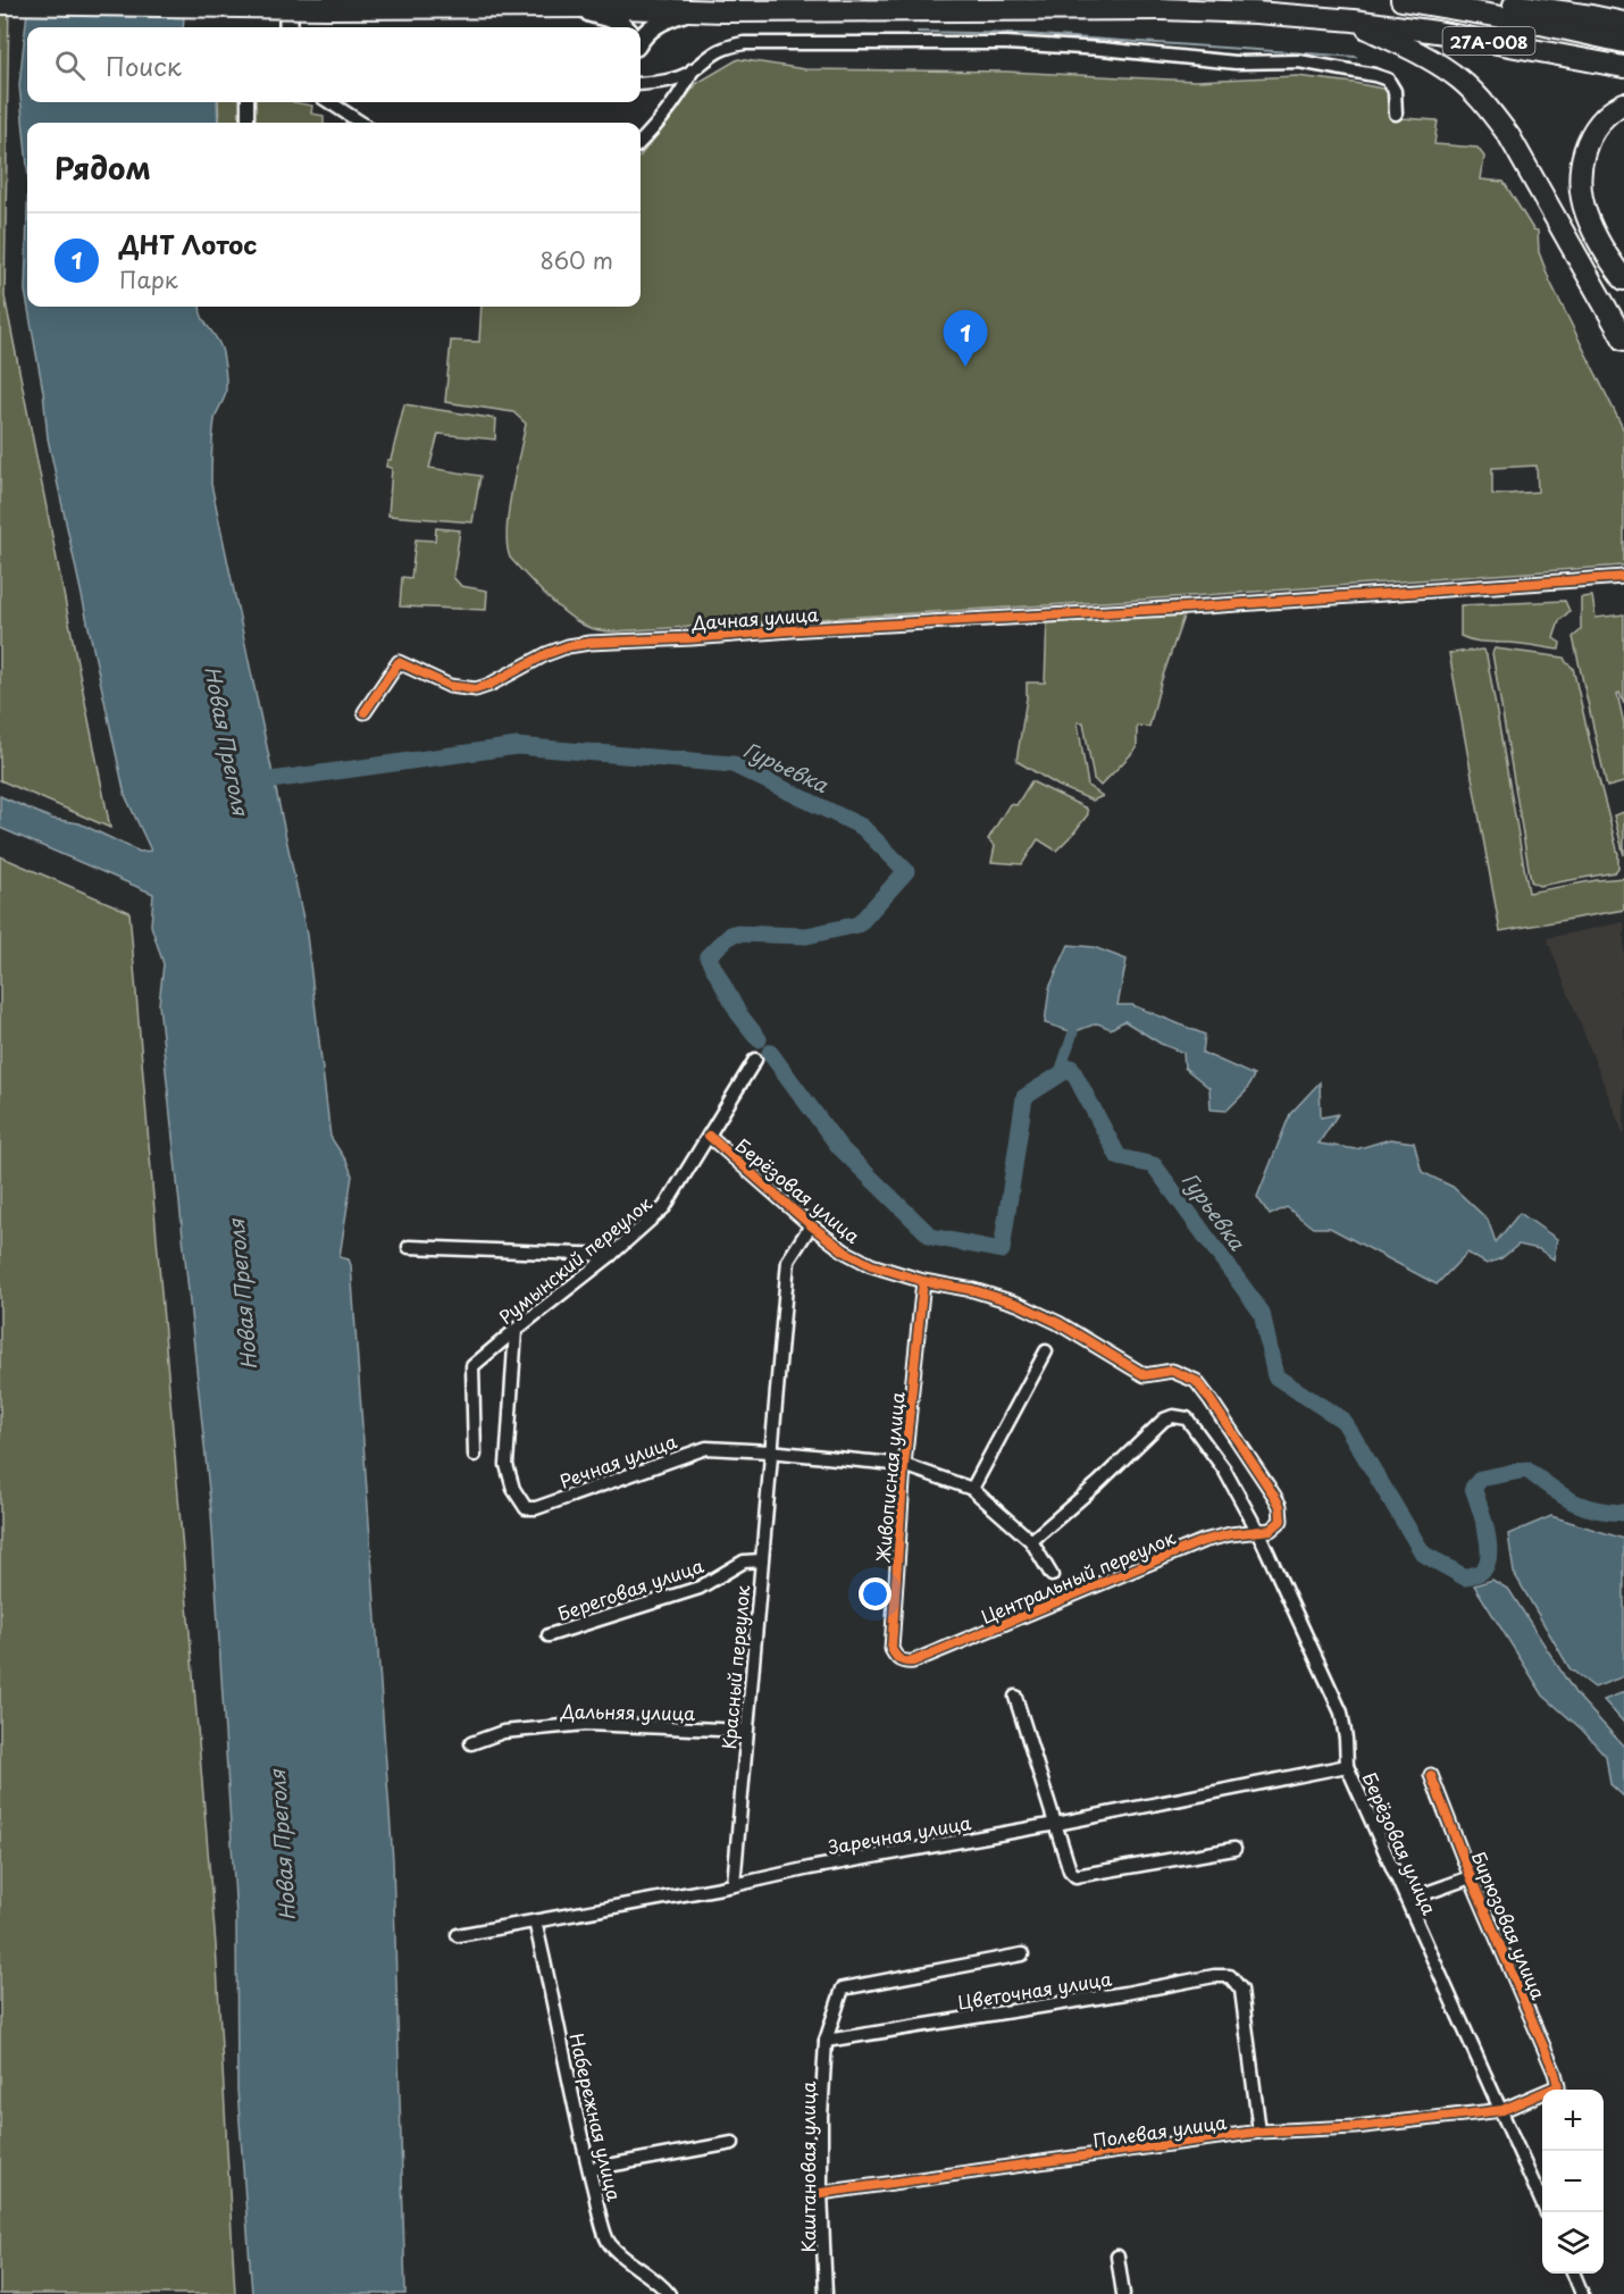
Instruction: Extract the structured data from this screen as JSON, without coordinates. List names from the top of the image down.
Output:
{
  "streets": {
    "highway": ["27А-008"],
    "street": [
      "Дачная улица",
      "Берёзовая улица",
      "Румынский переулок",
      "Речная улица",
      "Живописная улица",
      "Центральный переулок",
      "Береговая улица",
      "Красный переулок",
      "Дальняя улица",
      "Заречная улица",
      "Бирюзовая улица",
      "Цветочная улица",
      "Набережная улица",
      "Полевая улица",
      "Каштановая улица"
    ]
  },
  "crossings": [
    ["Берёзовая улица", "Румынский переулок"],
    ["Берёзовая улица", "Живописная улица"],
    ["Берёзовая улица", "Центральный переулок"],
    ["Берёзовая улица", "Красный переулок"],
    ["Берёзовая улица", "Заречная улица"],
    ["Берёзовая улица", "Бирюзовая улица"],
    ["Берёзовая улица", "Полевая улица"],
    ["Румынский переулок", "Речная улица"],
    ["Речная улица", "Живописная улица"],
    ["Речная улица", "Центральный переулок"],
    ["Речная улица", "Красный переулок"],
    ["Живописная улица", "Центральный переулок"],
    ["Береговая улица", "Красный переулок"],
    ["Красный переулок", "Дальняя улица"],
    ["Красный переулок", "Заречная улица"],
    ["Заречная улица", "Набережная улица"],
    ["Бирюзовая улица", "Полевая улица"],
    ["Цветочная улица", "Полевая улица"],
    ["Цветочная улица", "Каштановая улица"],
    ["Полевая улица", "Каштановая улица"]
  ],
  "water": ["Новая Преголя", "Гурьевка"],
  "page": {
    "search": "Поиск",
    "heading": "Рядом",
    "list": [
      {
        "mark": "1",
        "name": "ДНТ Лотос",
        "note": "Парк",
        "value": "860 m"
      }
    ],
    "pins": "1",
    "map_buttons": ["+", "−"]
  }
}
